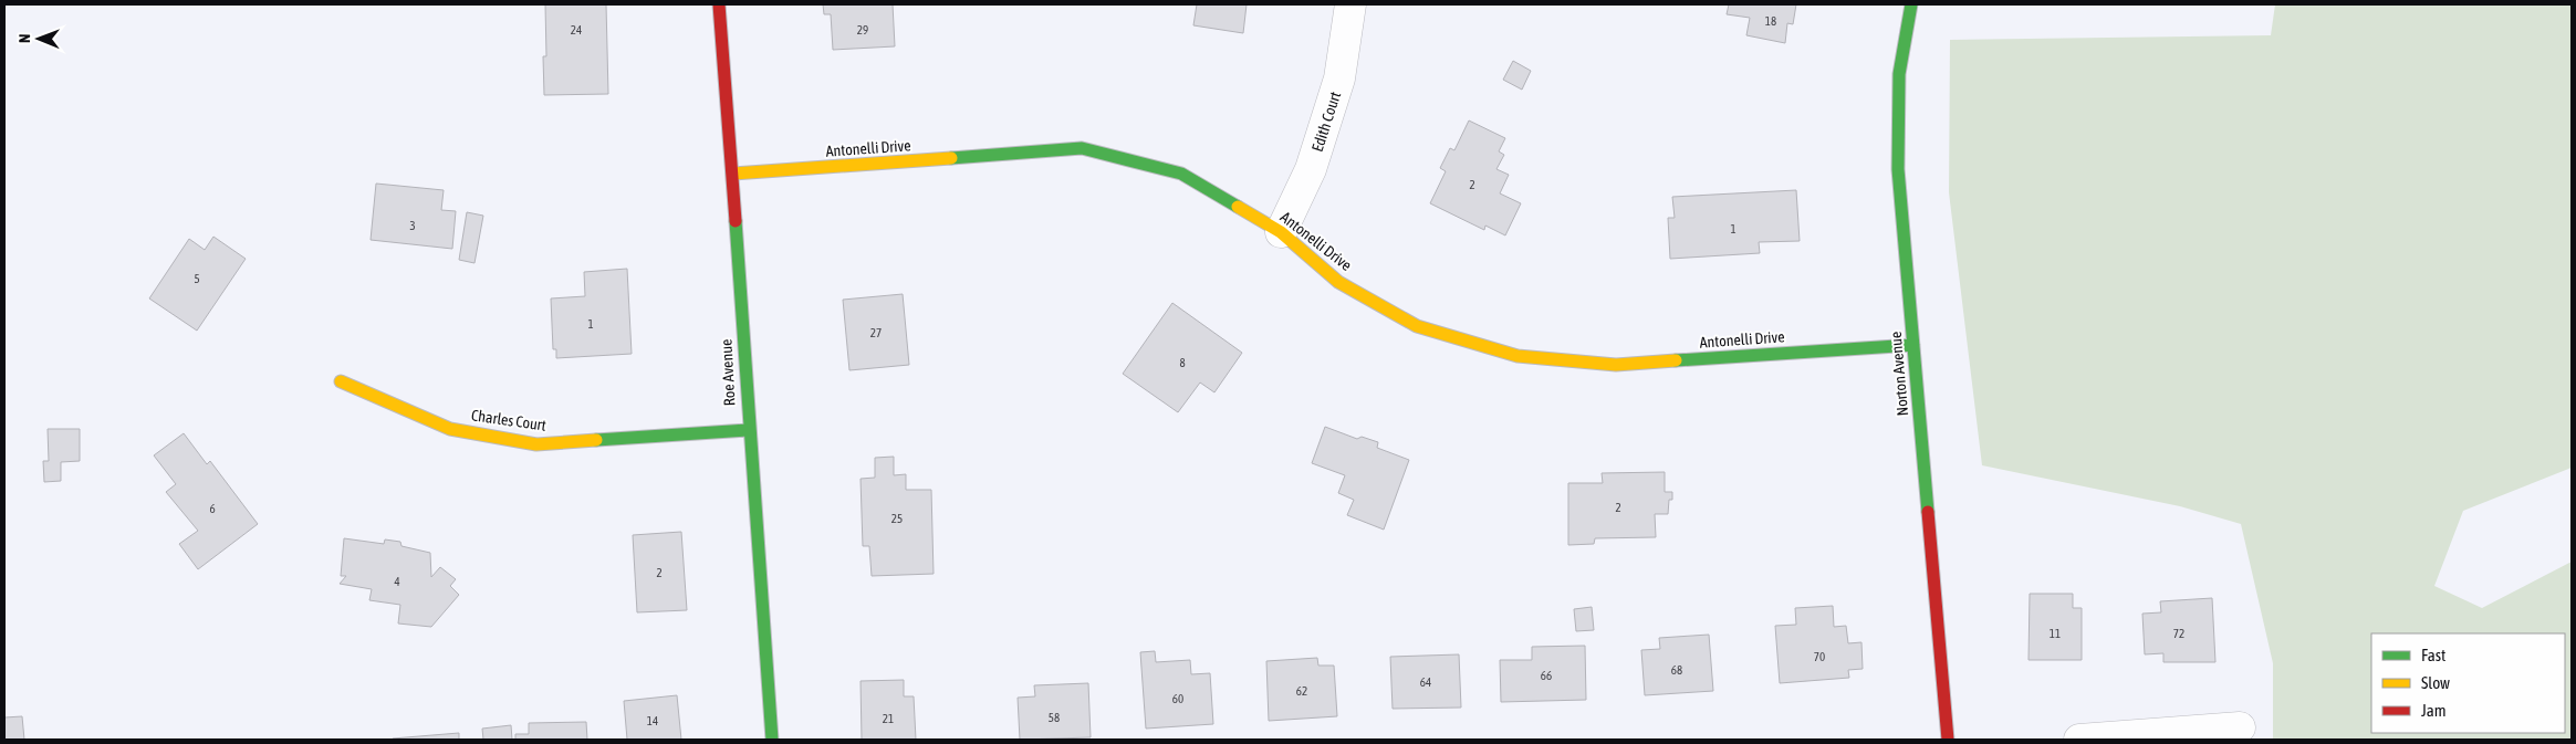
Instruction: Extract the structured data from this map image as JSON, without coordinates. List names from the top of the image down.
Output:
{
  "streets": {
    "street": [
      "Edith Court",
      "Antonelli Drive",
      "Roe Avenue",
      "Norton Avenue",
      "Charles Court"
    ]
  },
  "crossings": [
    ["Edith Court", "Antonelli Drive"],
    ["Antonelli Drive", "Roe Avenue"],
    ["Antonelli Drive", "Norton Avenue"],
    ["Roe Avenue", "Charles Court"]
  ],
  "house_numbers": [
    "18",
    "24",
    "29",
    "2",
    "3",
    "1",
    "5",
    "1",
    "27",
    "8",
    "2",
    "6",
    "25",
    "2",
    "4",
    "11",
    "72",
    "70",
    "68",
    "66",
    "64",
    "62",
    "60",
    "58",
    "21",
    "14"
  ],
  "legend": ["Fast", "Slow", "Jam"],
  "north": "left"
}
